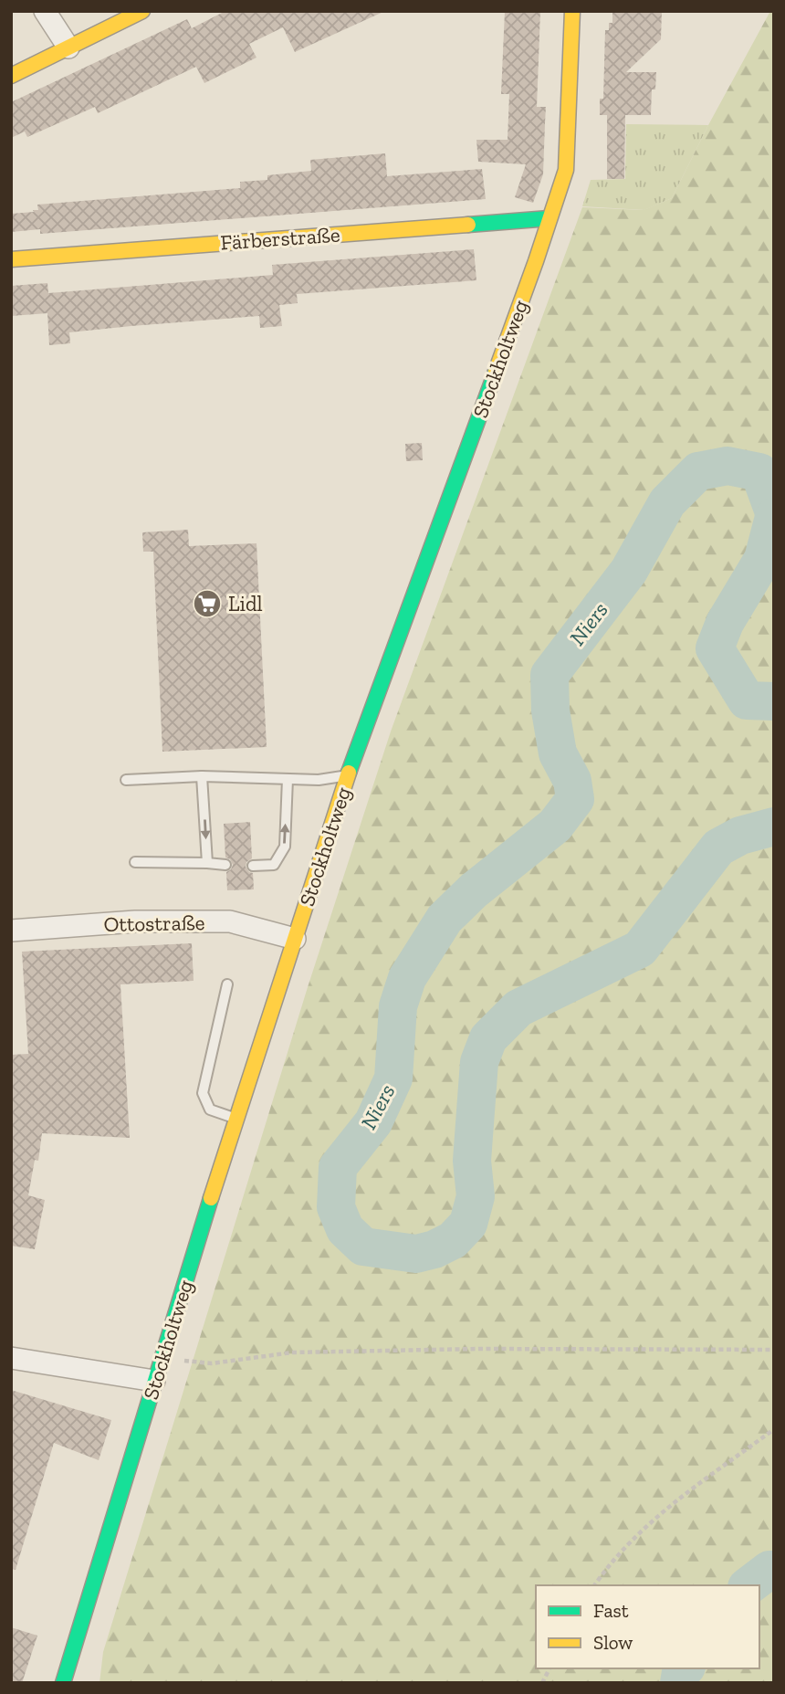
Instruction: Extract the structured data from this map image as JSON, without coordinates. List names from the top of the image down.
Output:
{
  "streets": {
    "main road": ["Färberstraße", "Stockholtweg"],
    "street": ["Ottostraße"]
  },
  "crossings": [
    ["Färberstraße", "Stockholtweg"],
    ["Stockholtweg", "Ottostraße"]
  ],
  "water": ["Niers"],
  "places": {
    "supermarket": ["Lidl"]
  },
  "legend": ["Fast", "Slow"]
}
